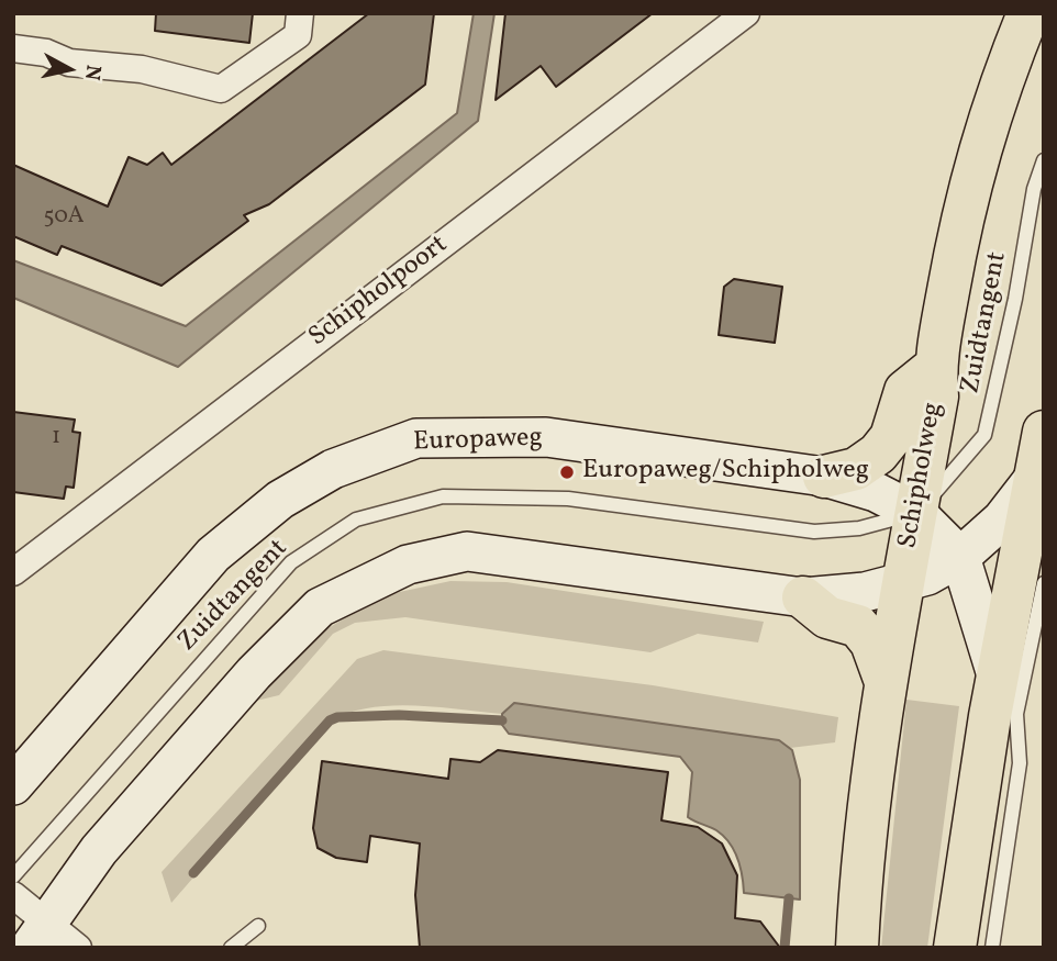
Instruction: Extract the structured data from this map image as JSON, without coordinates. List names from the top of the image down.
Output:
{
  "streets": {
    "main road": ["Europaweg", "Schipholweg"],
    "street": ["Schipholpoort"],
    "lane": ["Zuidtangent"]
  },
  "crossings": [
    ["Zuidtangent", "Europaweg"],
    ["Zuidtangent", "Schipholweg"],
    ["Europaweg", "Schipholweg"]
  ],
  "places": ["Europaweg/Schipholweg"],
  "house_numbers": ["50A", "1"],
  "north": "right"
}
